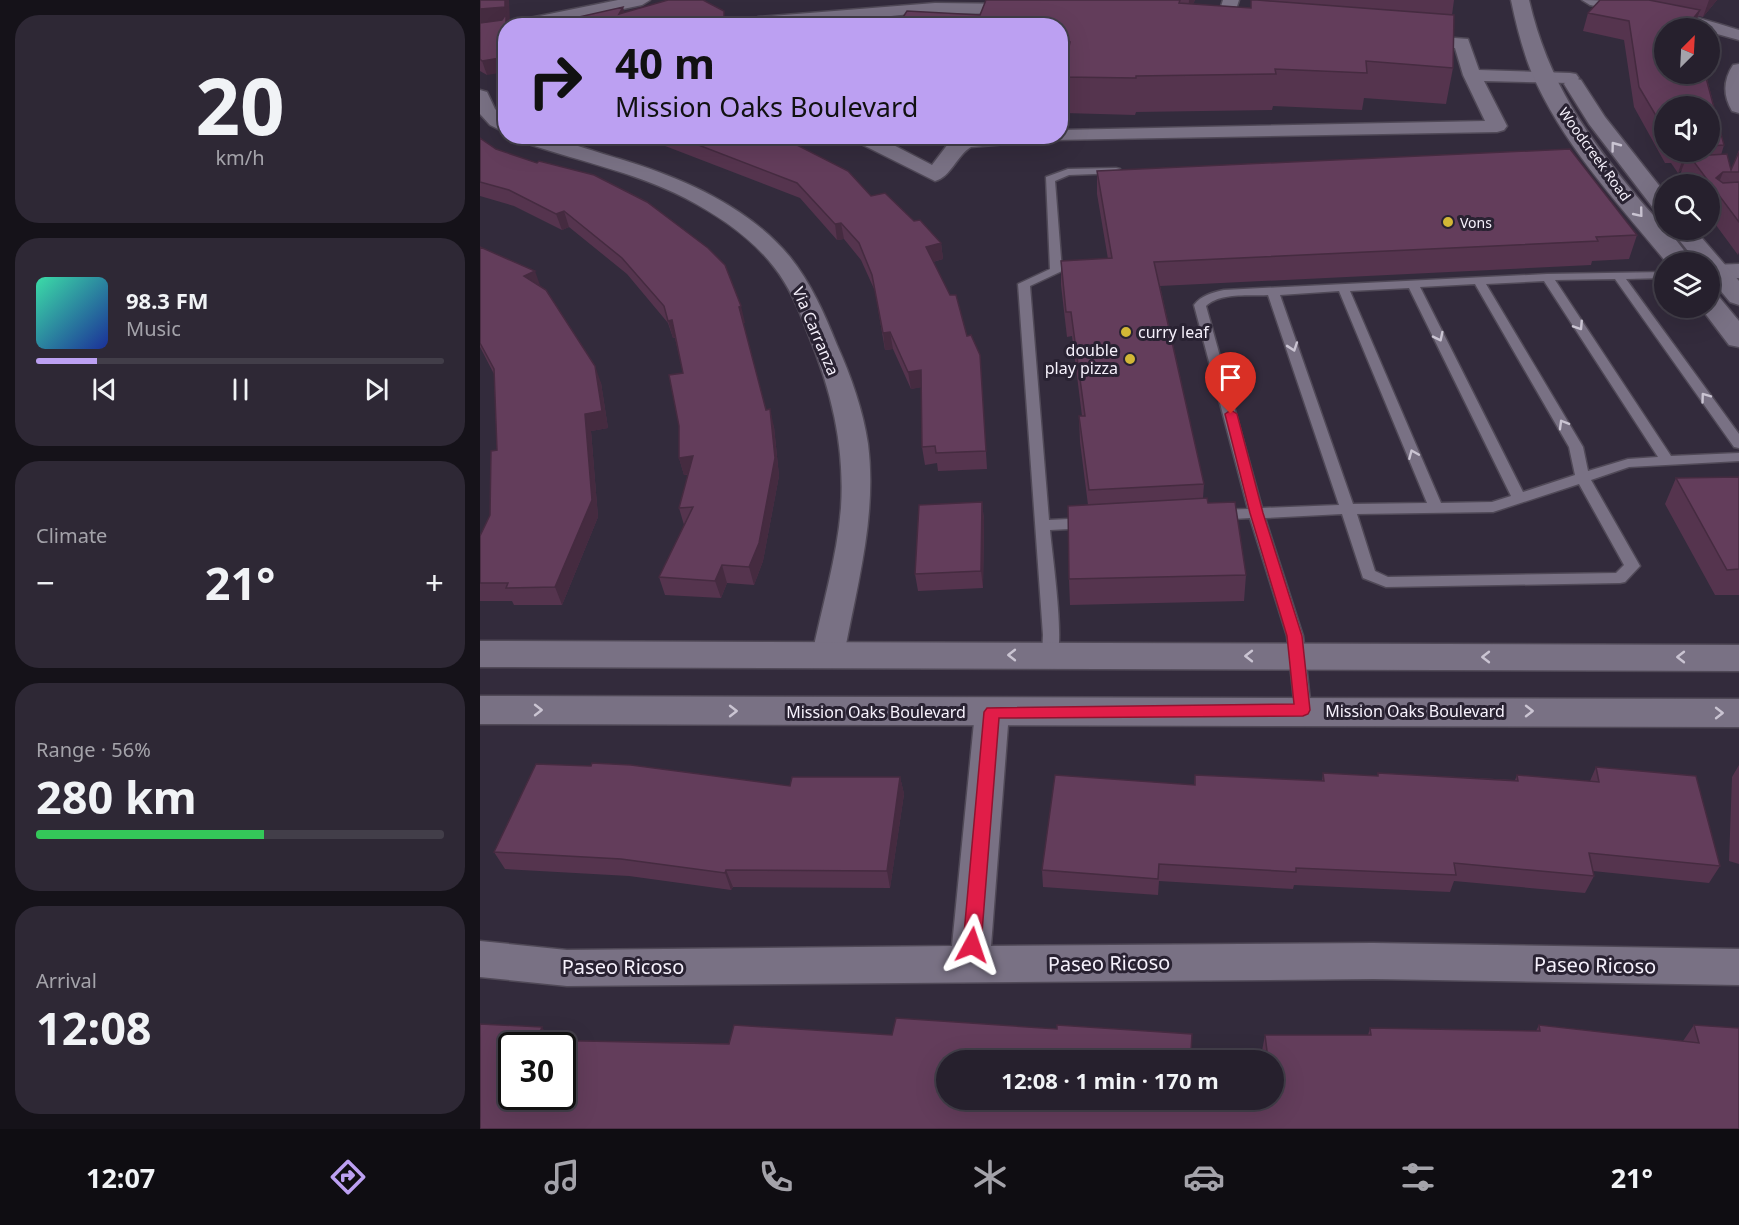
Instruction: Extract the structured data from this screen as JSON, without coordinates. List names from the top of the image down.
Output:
{
  "streets": {
    "main road": ["Woodcreek Road", "Mission Oaks Boulevard"],
    "street": ["Via Carranza", "Paseo Ricoso"]
  },
  "places": ["Vons", "curry leaf", "double play pizza"],
  "north": "top right",
  "page": {
    "tile": [
      ["20", "km/h"],
      "Climate",
      ["Range · 56%", "280 km"],
      ["Arrival", "12:08"]
    ],
    "turn": ["40 m", "Mission Oaks Boulevard"],
    "song": ["98.3 FM", "Music"],
    "heat": ["−", "21°", "+"],
    "limit": "30",
    "trip": "12:08 · 1 min · 170 m",
    "tabs": ["12:07", "21°"]
  }
}
